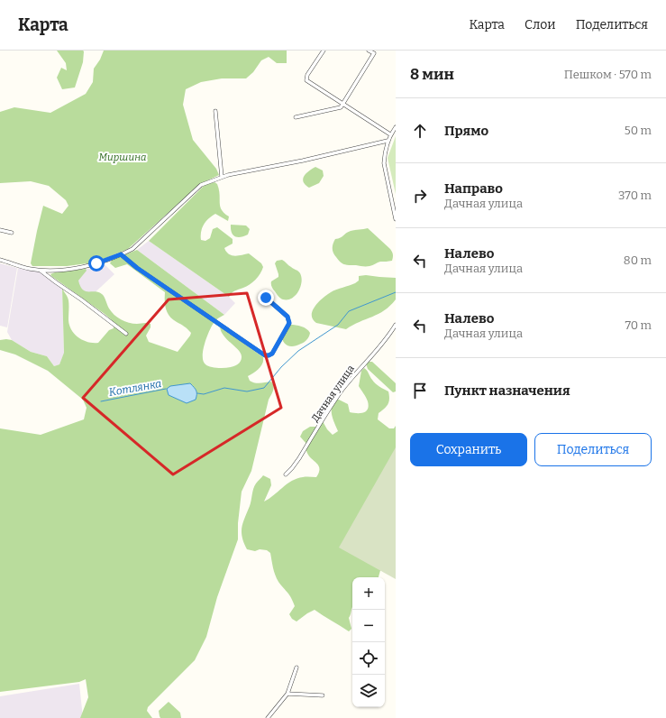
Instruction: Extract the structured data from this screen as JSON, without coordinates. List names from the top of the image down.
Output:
{
  "streets": {
    "street": ["Дачная улица"]
  },
  "water": ["Котлянка"],
  "parks": ["Миршина"],
  "page": {
    "header": "Карта",
    "nav": ["Карта", "Слои", "Поделиться"],
    "heading": ["8 мин", "Пешком · 570 m"],
    "list": [
      ["Прямо", "50 m"],
      ["Направо", "Дачная улица", "370 m"],
      ["Налево", "Дачная улица", "80 m"],
      ["Налево", "Дачная улица", "70 m"],
      "Пункт назначения"
    ],
    "buttons": ["Сохранить", "Поделиться"],
    "map_buttons": ["+", "−"]
  }
}
